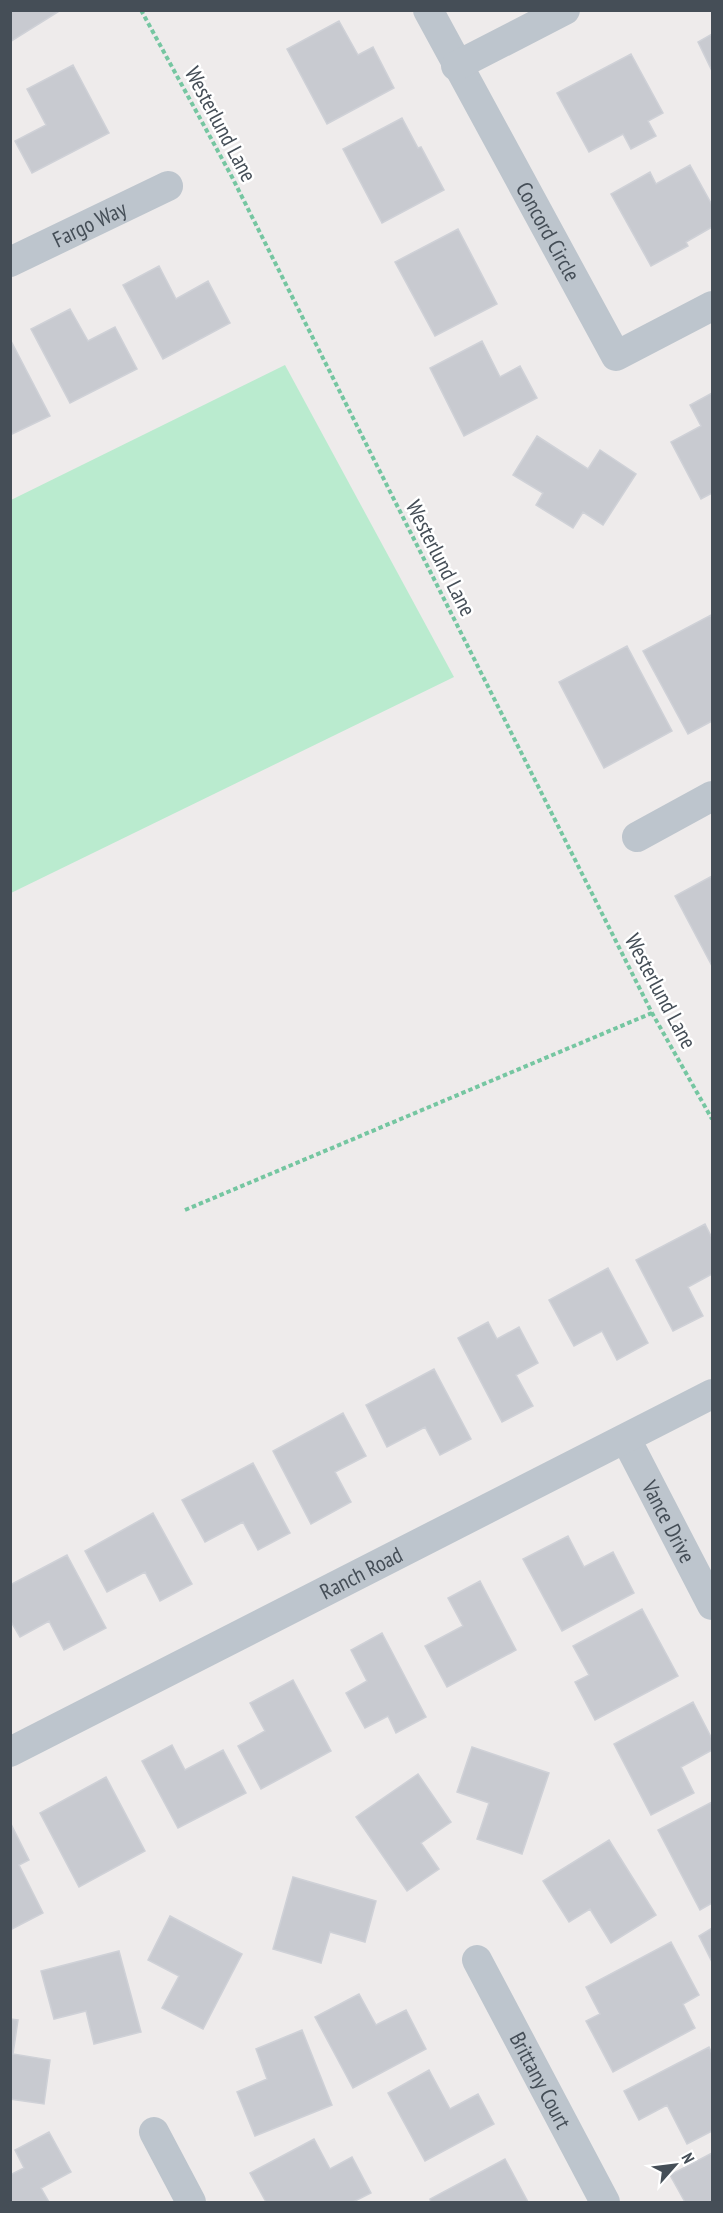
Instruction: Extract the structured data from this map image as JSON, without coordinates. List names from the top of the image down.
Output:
{
  "streets": {
    "street": [
      "Fargo Way",
      "Concord Circle",
      "Vance Drive",
      "Ranch Road",
      "Brittany Court"
    ],
    "path": ["Westerlund Lane"]
  },
  "crossings": [
    ["Vance Drive", "Ranch Road"]
  ],
  "north": "top right"
}
